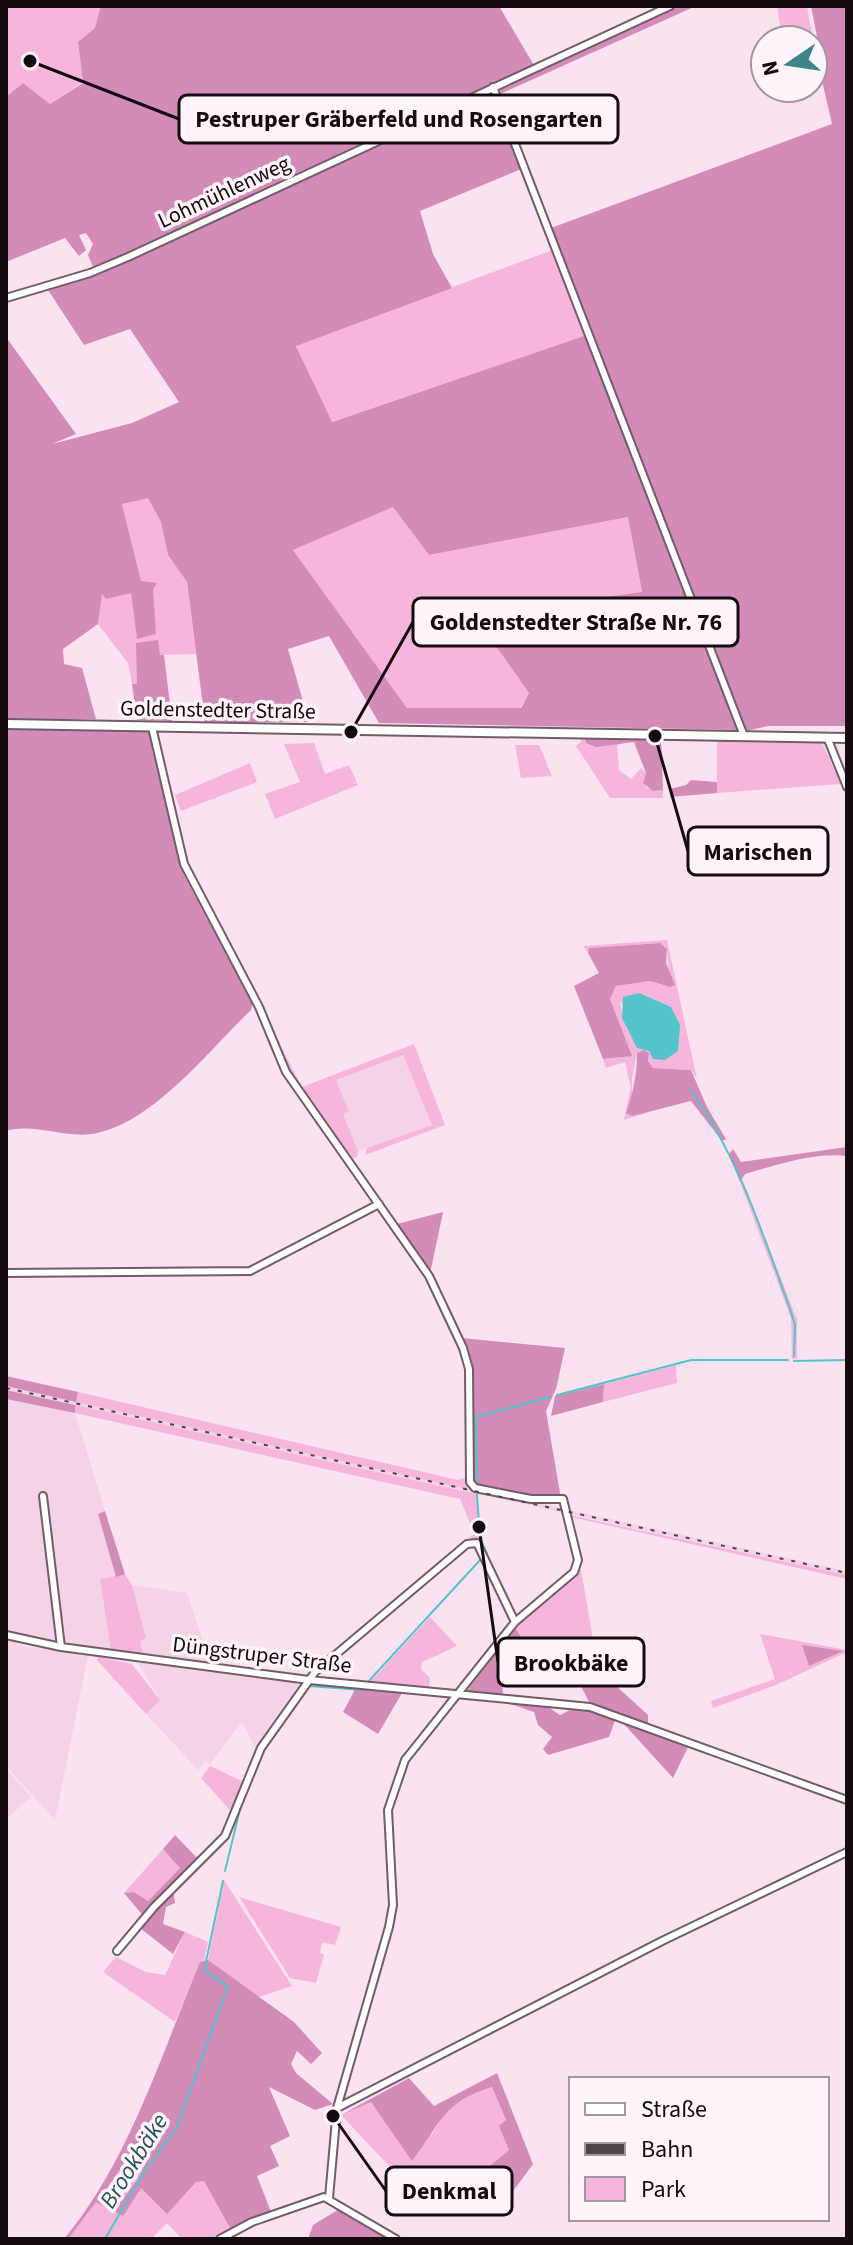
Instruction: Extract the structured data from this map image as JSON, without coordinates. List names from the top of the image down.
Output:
{
  "streets": {
    "main road": ["Goldenstedter Straße"],
    "street": ["Lohmühlenweg", "Düngstruper Straße"]
  },
  "water": ["Brookbäke"],
  "places": [
    "Pestruper Gräberfeld und Rosengarten",
    "Goldenstedter Straße Nr. 76",
    "Marischen",
    "Brookbäke",
    "Denkmal"
  ],
  "legend": ["Straße", "Bahn", "Park"],
  "north": "left"
}
